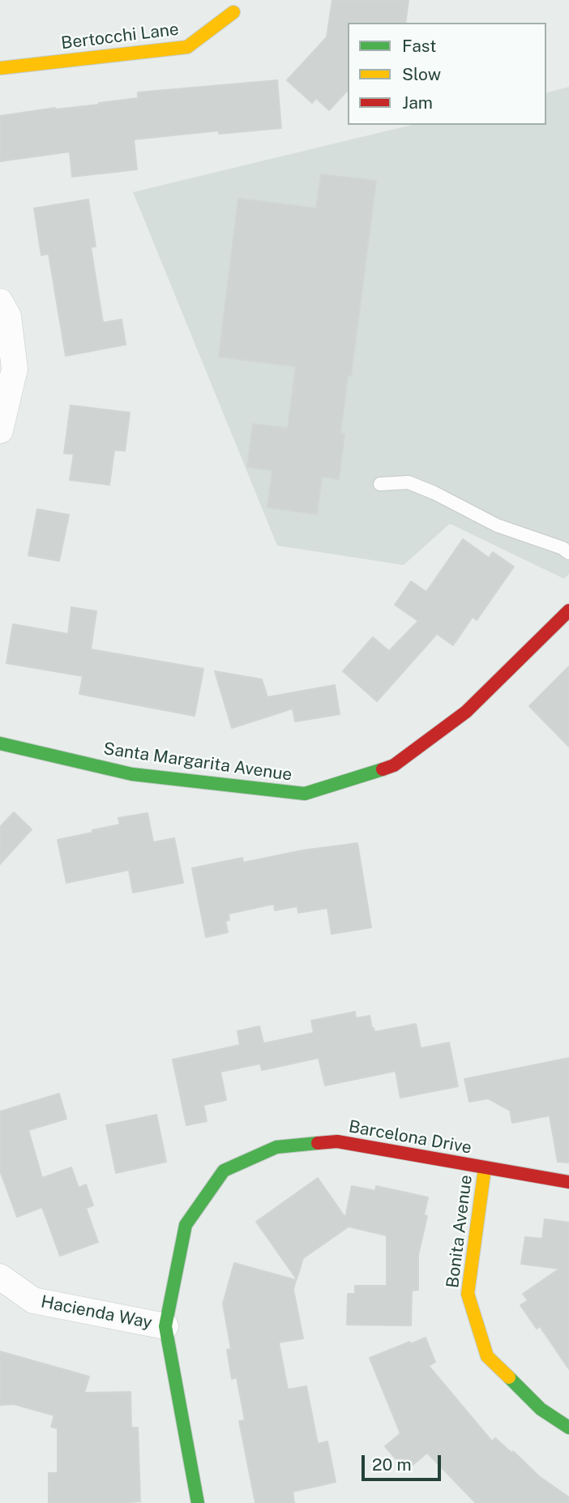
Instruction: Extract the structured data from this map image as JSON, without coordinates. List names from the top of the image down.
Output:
{
  "streets": {
    "street": [
      "Bertocchi Lane",
      "Santa Margarita Avenue",
      "Barcelona Drive",
      "Bonita Avenue",
      "Hacienda Way"
    ]
  },
  "crossings": [
    ["Barcelona Drive", "Bonita Avenue"],
    ["Barcelona Drive", "Hacienda Way"]
  ],
  "legend": ["Fast", "Slow", "Jam"],
  "scale_bar": "20 m"
}
